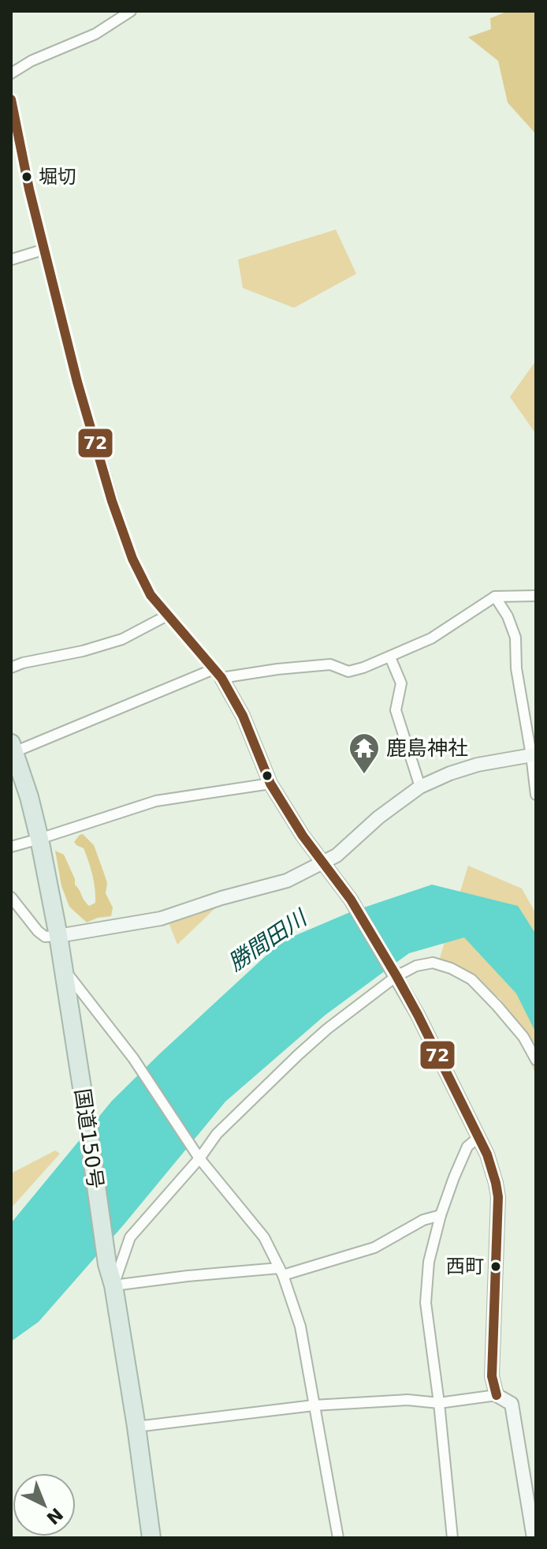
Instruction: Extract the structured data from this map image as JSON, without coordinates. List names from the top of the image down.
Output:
{
  "streets": {
    "highway": ["国道150号"]
  },
  "water": ["勝間田川"],
  "places": {
    "other": ["堀切", "西町"],
    "temple": ["鹿島神社"]
  },
  "lines": ["transit line 72"],
  "north": "bottom right"
}
